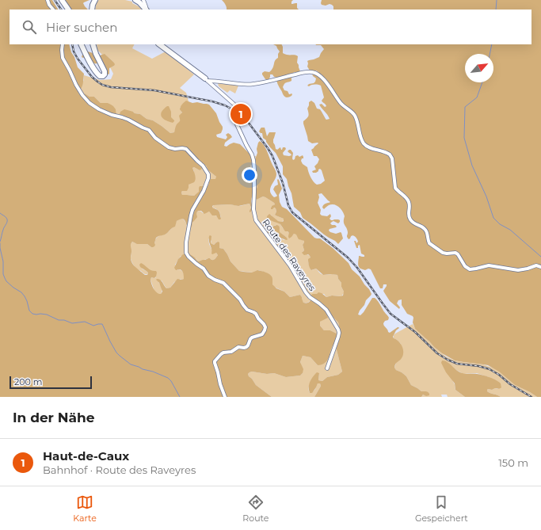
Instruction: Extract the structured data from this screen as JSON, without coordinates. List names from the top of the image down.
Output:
{
  "streets": {
    "street": ["Route des Raveyres"]
  },
  "scale_bar": "200 m",
  "north": "top right",
  "page": {
    "search": "Hier suchen",
    "pins": "1",
    "scale": "200 m",
    "heading": "In der Nähe",
    "list": [
      {
        "mark": "1",
        "name": "Haut-de-Caux",
        "note": "Bahnhof · Route des Raveyres",
        "value": "150 m"
      }
    ],
    "nav": ["Karte", "Route", "Gespeichert"]
  }
}
